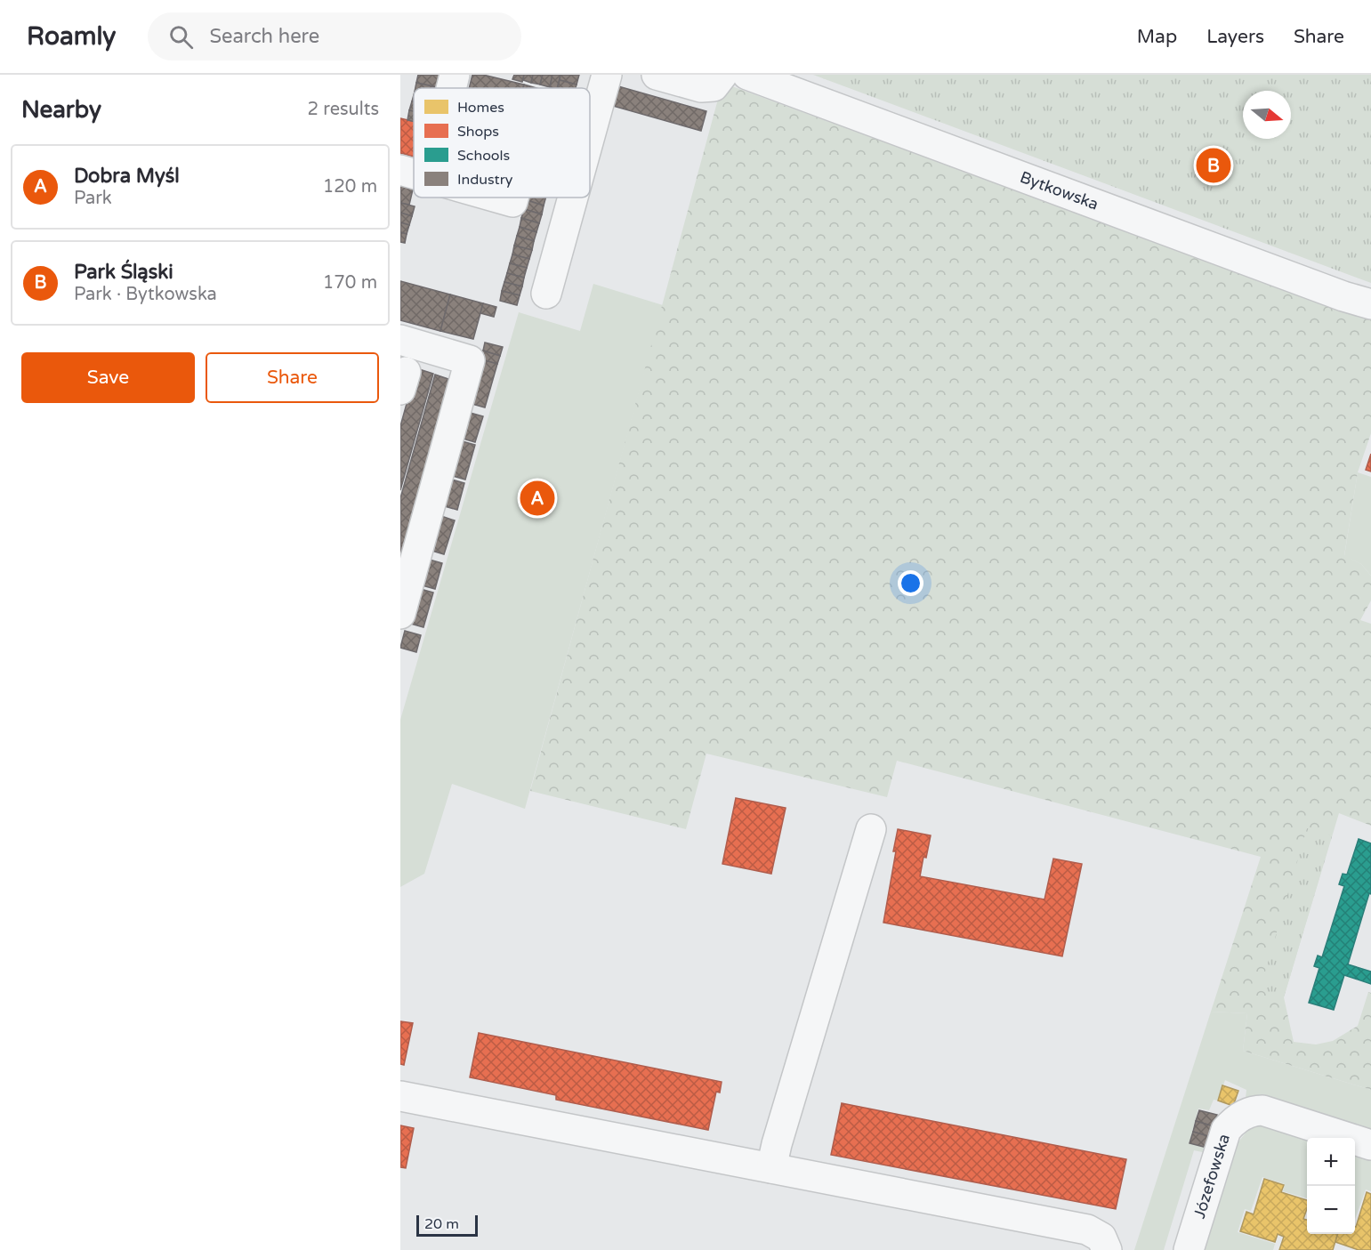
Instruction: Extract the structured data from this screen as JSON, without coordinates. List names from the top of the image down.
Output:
{
  "streets": {
    "street": ["Bytkowska", "Józefowska"]
  },
  "legend": [
    "Homes",
    "Shops",
    "Schools",
    "Industry"
  ],
  "scale_bar": "20 m",
  "north": "right",
  "page": {
    "header": "Roamly",
    "search": "Search here",
    "nav": ["Map", "Layers", "Share"],
    "heading": ["Nearby", "2 results"],
    "list": [
      {
        "mark": "A",
        "name": "Dobra Myśl",
        "note": "Park",
        "value": "120 m"
      },
      {
        "mark": "B",
        "name": "Park Śląski",
        "note": "Park · Bytkowska",
        "value": "170 m"
      }
    ],
    "pins": ["B", "A"],
    "buttons": ["Save", "Share"],
    "map_buttons": ["+", "−"],
    "scale": "20 m"
  }
}
